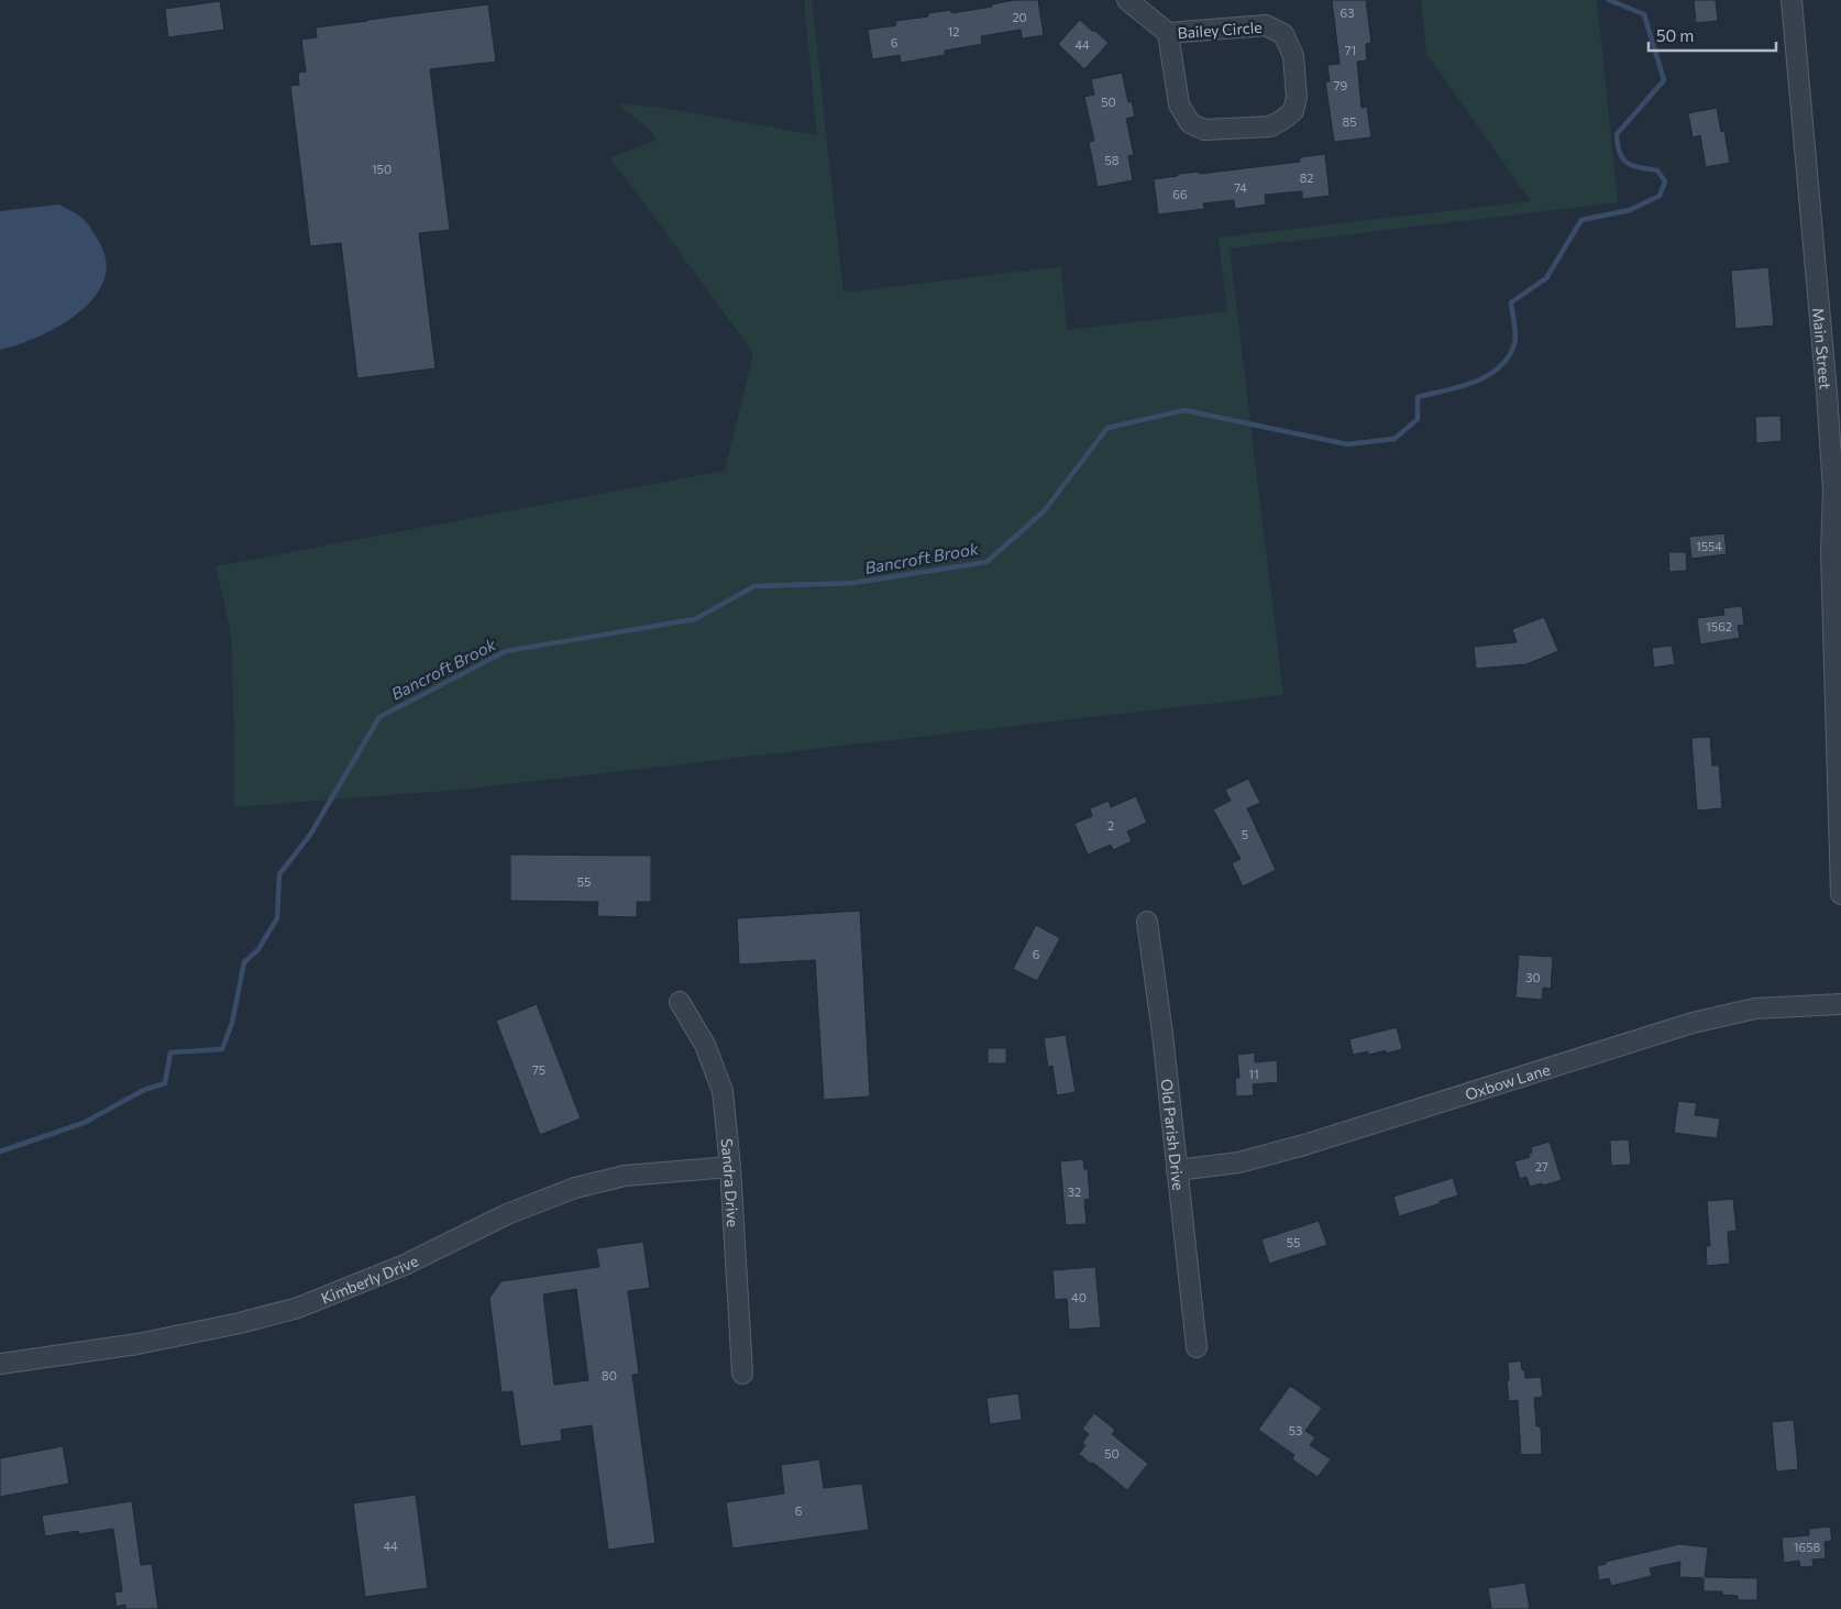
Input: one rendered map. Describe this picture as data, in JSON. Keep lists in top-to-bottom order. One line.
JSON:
{"streets":{"street":["Bailey Circle","Main Street","Oxbow Lane","Old Parish Drive","Sandra Drive","Kimberly Drive"]},"crossings":[["Oxbow Lane","Old Parish Drive"],["Sandra Drive","Kimberly Drive"]],"water":["Bancroft Brook"],"house_numbers":["63","20","12","6","44","71","79","50","85","58","150","82","74","66","1554","1562","2","5","55","6","30","75","11","27","32","55","40","80","53","50","6","44","1658"],"scale_bar":"50 m"}
